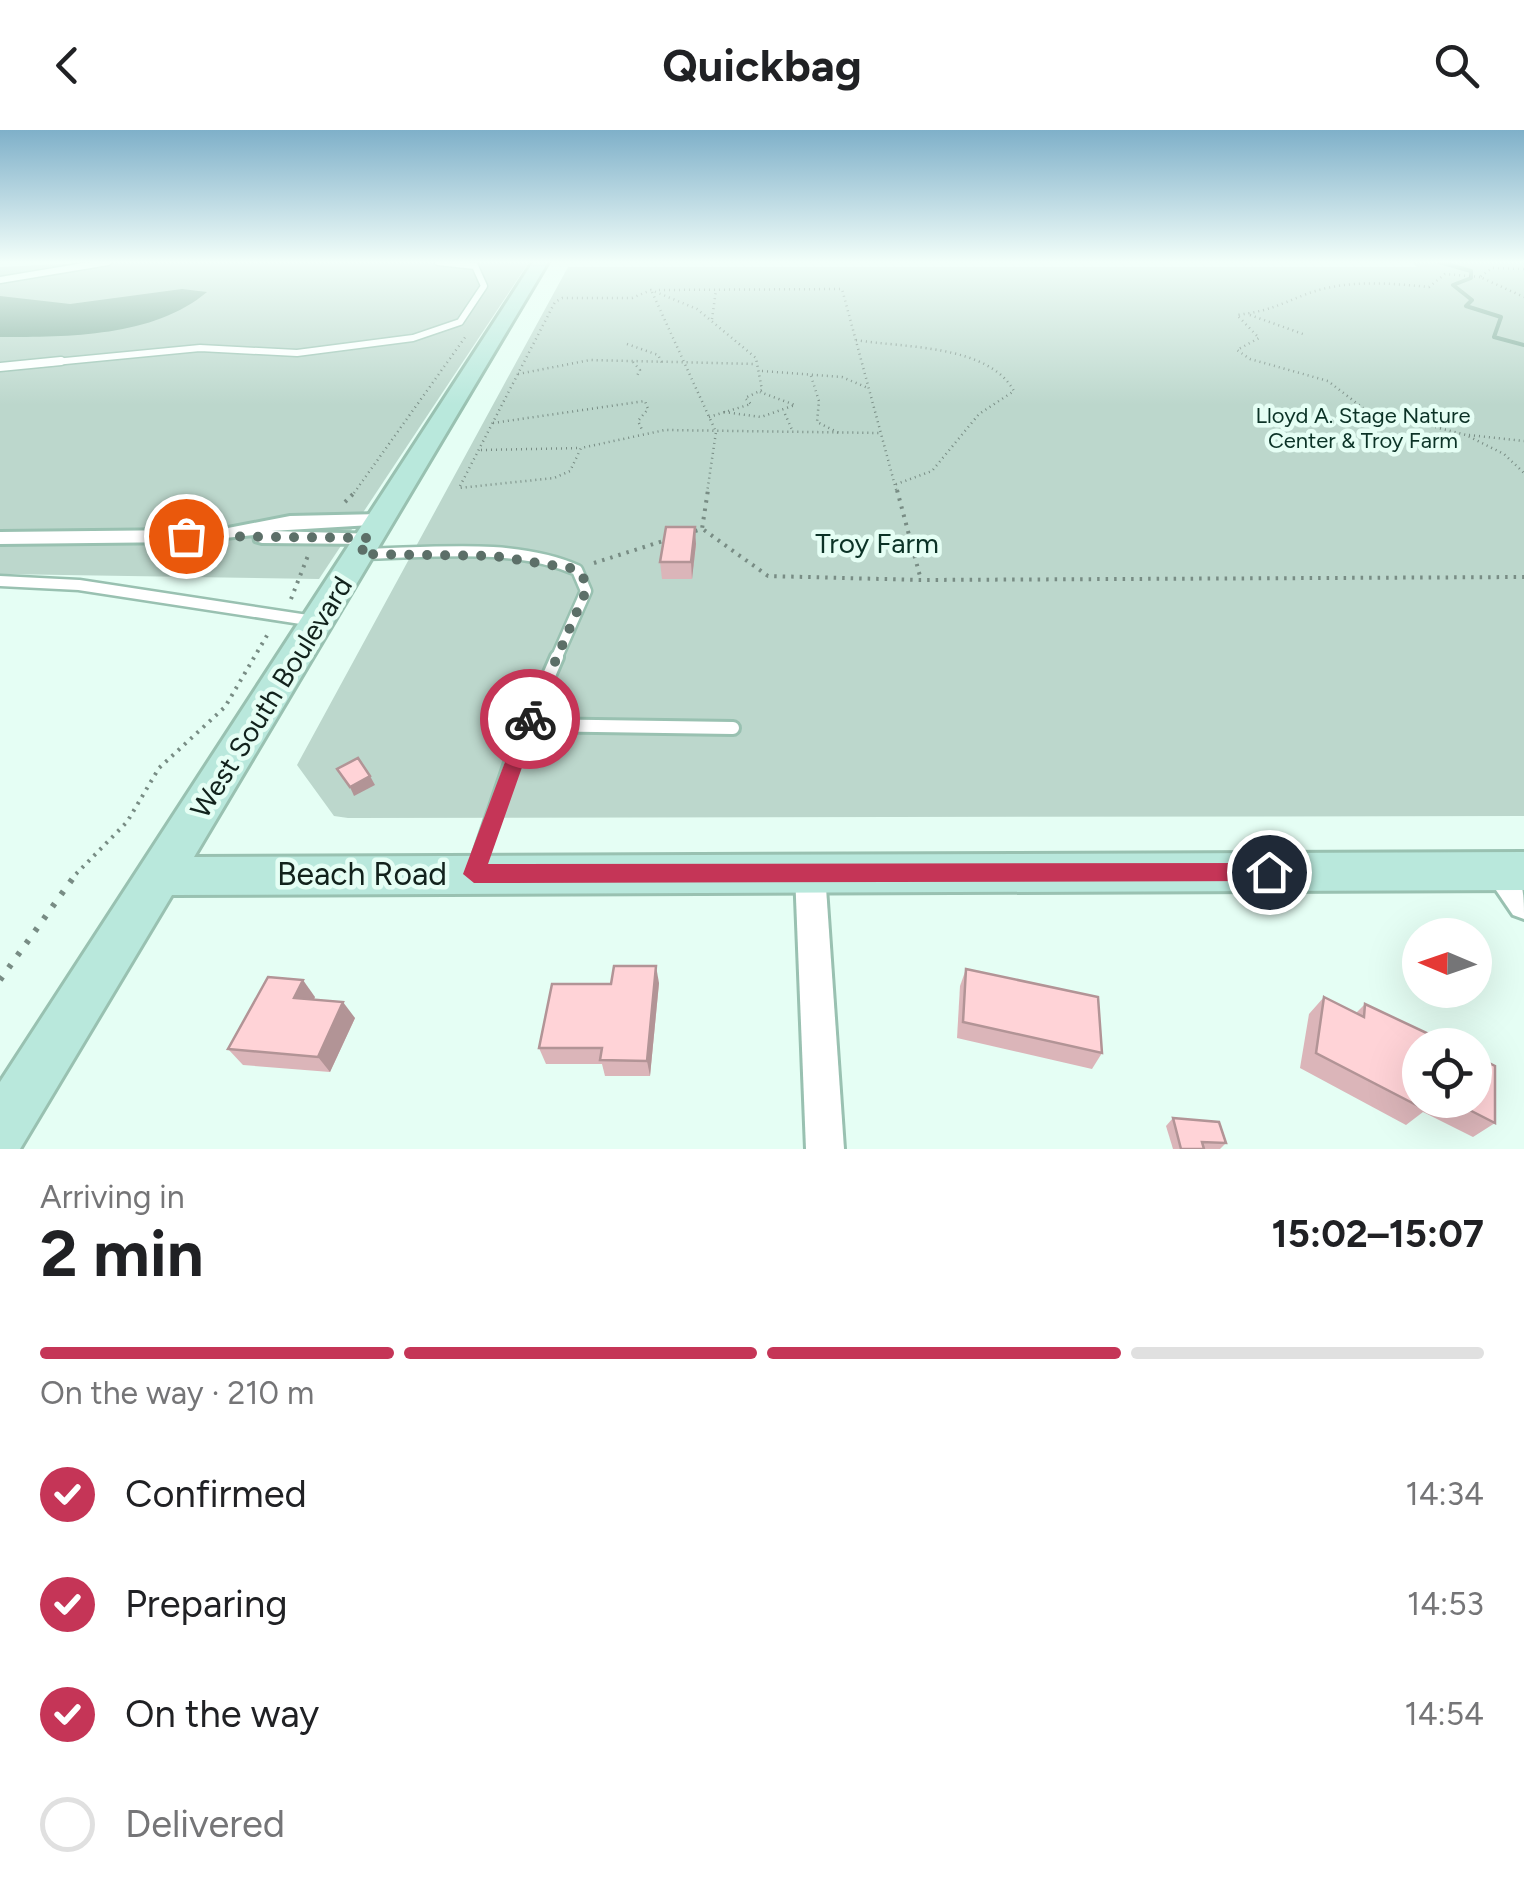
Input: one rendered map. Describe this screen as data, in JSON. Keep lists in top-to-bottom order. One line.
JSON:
{"streets":{"main road":["West South Boulevard","Beach Road"]},"crossings":[["West South Boulevard","Beach Road"]],"parks":["Lloyd A. Stage Nature Center & Troy Farm","Troy Farm"],"north":"left","page":{"header":"Quickbag","heading":["2 min","Arriving in","15:02–15:07"],"bar":"On the way · 210 m","list":[["Confirmed","14:34"],["Preparing","14:53"],["On the way","14:54"],"Delivered"]}}
